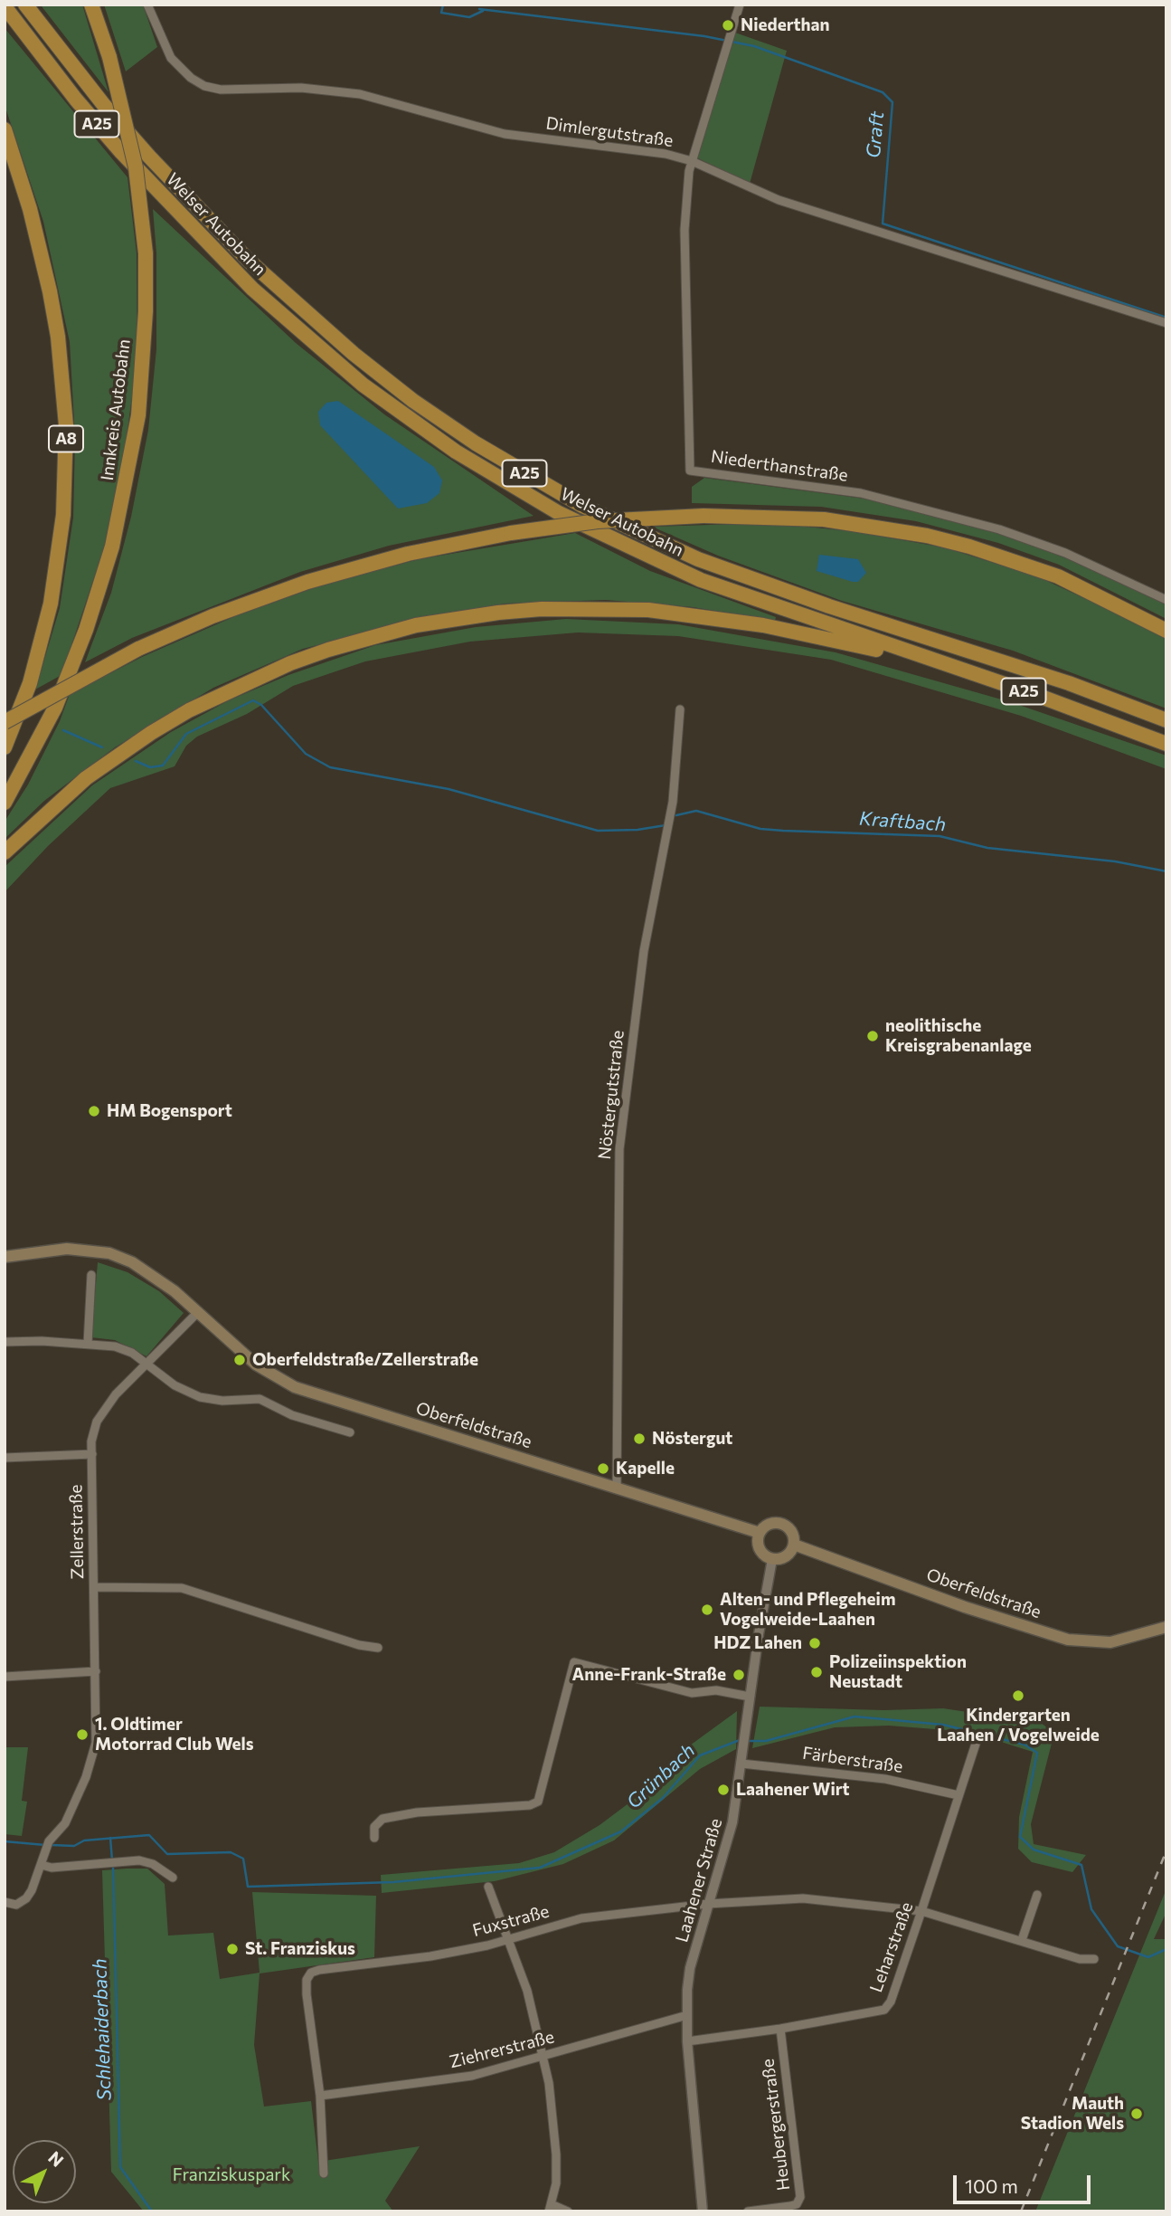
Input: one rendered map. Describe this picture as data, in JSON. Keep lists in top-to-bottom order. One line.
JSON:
{"streets":{"highway":["A25","Welser Autobahn","Innkreis Autobahn","A8"],"main road":["Oberfeldstraße"],"street":["Dimlergutstraße","Niederthanstraße","Nöstergutstraße","Zellerstraße","Färberstraße","Laahener Straße","Fuxstraße","Leharstraße","Ziehrerstraße","Heubergerstraße"]},"crossings":[["Dimlergutstraße","Niederthanstraße"],["Nöstergutstraße","Oberfeldstraße"],["Oberfeldstraße","Laahener Straße"],["Färberstraße","Laahener Straße"],["Färberstraße","Leharstraße"],["Laahener Straße","Fuxstraße"],["Laahener Straße","Leharstraße"],["Laahener Straße","Ziehrerstraße"],["Fuxstraße","Leharstraße"],["Fuxstraße","Ziehrerstraße"],["Leharstraße","Heubergerstraße"]],"water":["Graft","Kraftbach","Grünbach","Schlehaiderbach"],"parks":["Franziskuspark"],"places":["Niederthan","neolithische Kreisgrabenanlage","HM Bogensport","Oberfeldstraße/Zellerstraße","Nöstergut","Kapelle","Alten- und Pflegeheim Vogelweide-Laahen","HDZ Lahen","Polizeiinspektion Neustadt","Anne-Frank-Straße","Kindergarten Laahen / Vogelweide","1. Oldtimer Motorrad Club Wels","Laahener Wirt","St. Franziskus","Mauth Stadion Wels"],"scale_bar":"100 m","north":"top right"}
